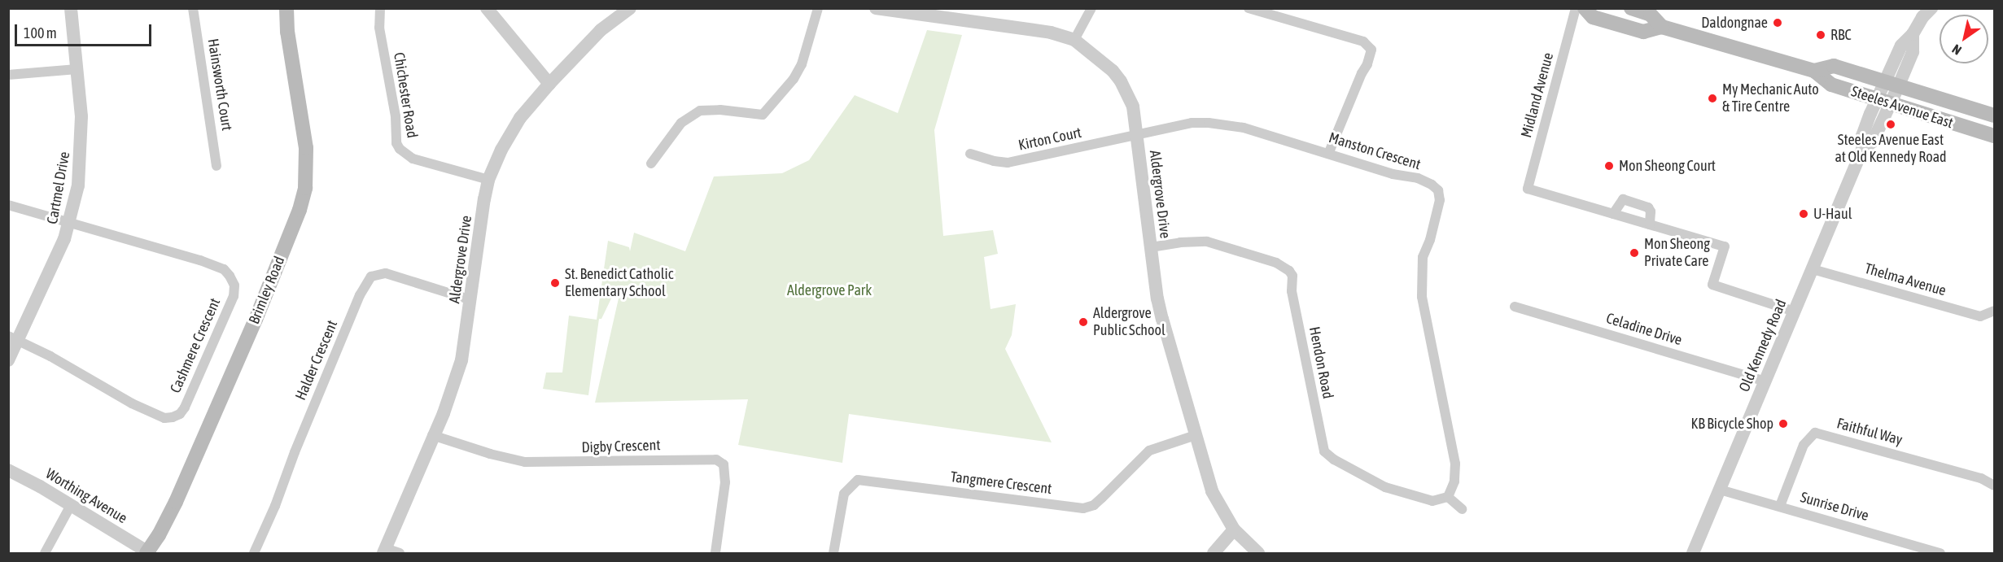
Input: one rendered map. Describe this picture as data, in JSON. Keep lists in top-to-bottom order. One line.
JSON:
{"streets":{"main road":["Steeles Avenue East","Brimley Road"],"street":["Hainsworth Court","Chichester Road","Midland Avenue","Kirton Court","Manston Crescent","Cartmel Drive","Aldergrove Drive","Thelma Avenue","Celadine Drive","Cashmere Crescent","Old Kennedy Road","Halder Crescent","Hendon Road","Faithful Way","Digby Crescent","Tangmere Crescent","Worthing Avenue","Sunrise Drive"]},"crossings":[["Chichester Road","Aldergrove Drive"],["Steeles Avenue East","Old Kennedy Road"],["Kirton Court","Manston Crescent"],["Kirton Court","Aldergrove Drive"],["Manston Crescent","Aldergrove Drive"],["Manston Crescent","Hendon Road"],["Cartmel Drive","Cashmere Crescent"],["Aldergrove Drive","Halder Crescent"],["Aldergrove Drive","Hendon Road"],["Aldergrove Drive","Digby Crescent"],["Aldergrove Drive","Tangmere Crescent"],["Thelma Avenue","Old Kennedy Road"],["Brimley Road","Worthing Avenue"],["Celadine Drive","Old Kennedy Road"],["Old Kennedy Road","Sunrise Drive"],["Faithful Way","Sunrise Drive"]],"parks":["Aldergrove Park"],"places":["Daldongnae","RBC","My Mechanic Auto & Tire Centre","Steeles Avenue East at Old Kennedy Road","Mon Sheong Court","U-Haul","Mon Sheong Private Care","St. Benedict Catholic Elementary School","Aldergrove Public School","KB Bicycle Shop"],"scale_bar":"100 m","north":"bottom left"}
